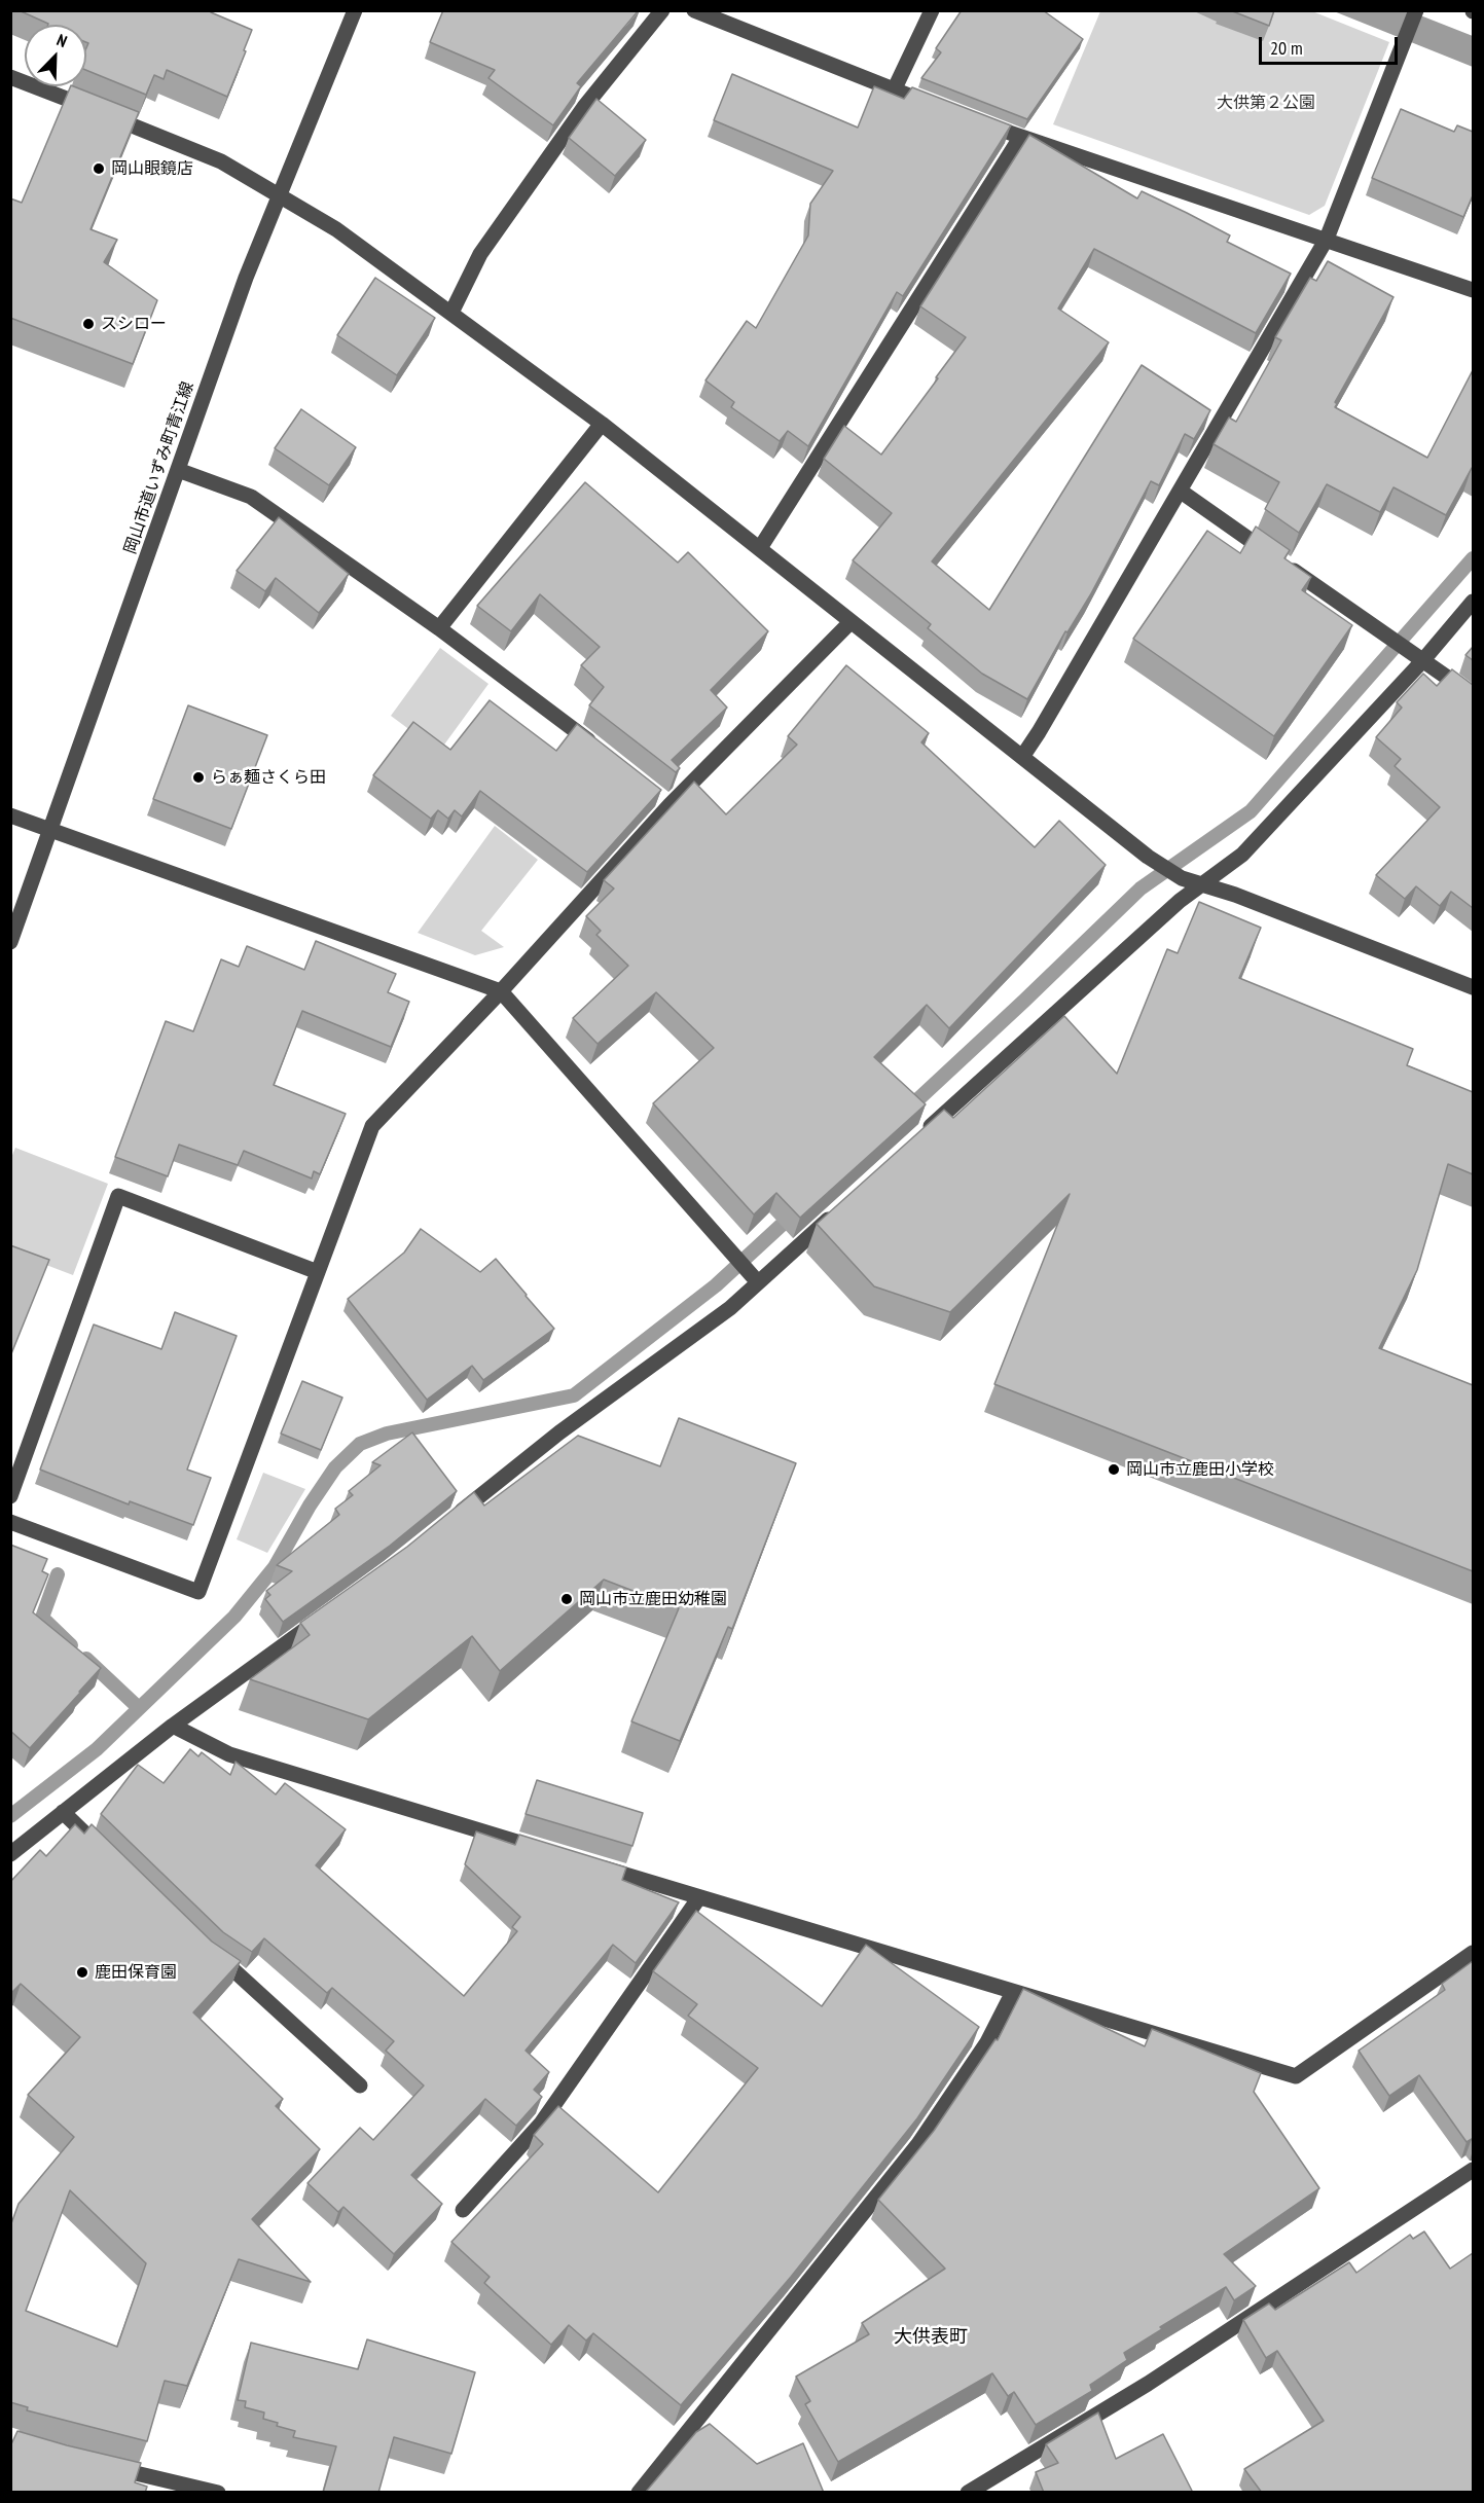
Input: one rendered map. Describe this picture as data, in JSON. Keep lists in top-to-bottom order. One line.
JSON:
{"streets":{"street":["岡山市道いずみ町青江線"]},"districts":["大供表町"],"parks":["大供第２公園"],"places":["岡山眼鏡店","スシロー","らぁ麺さくら田","岡山市立鹿田小学校","岡山市立鹿田幼稚園","鹿田保育園"],"scale_bar":"20 m","north":"top right"}
